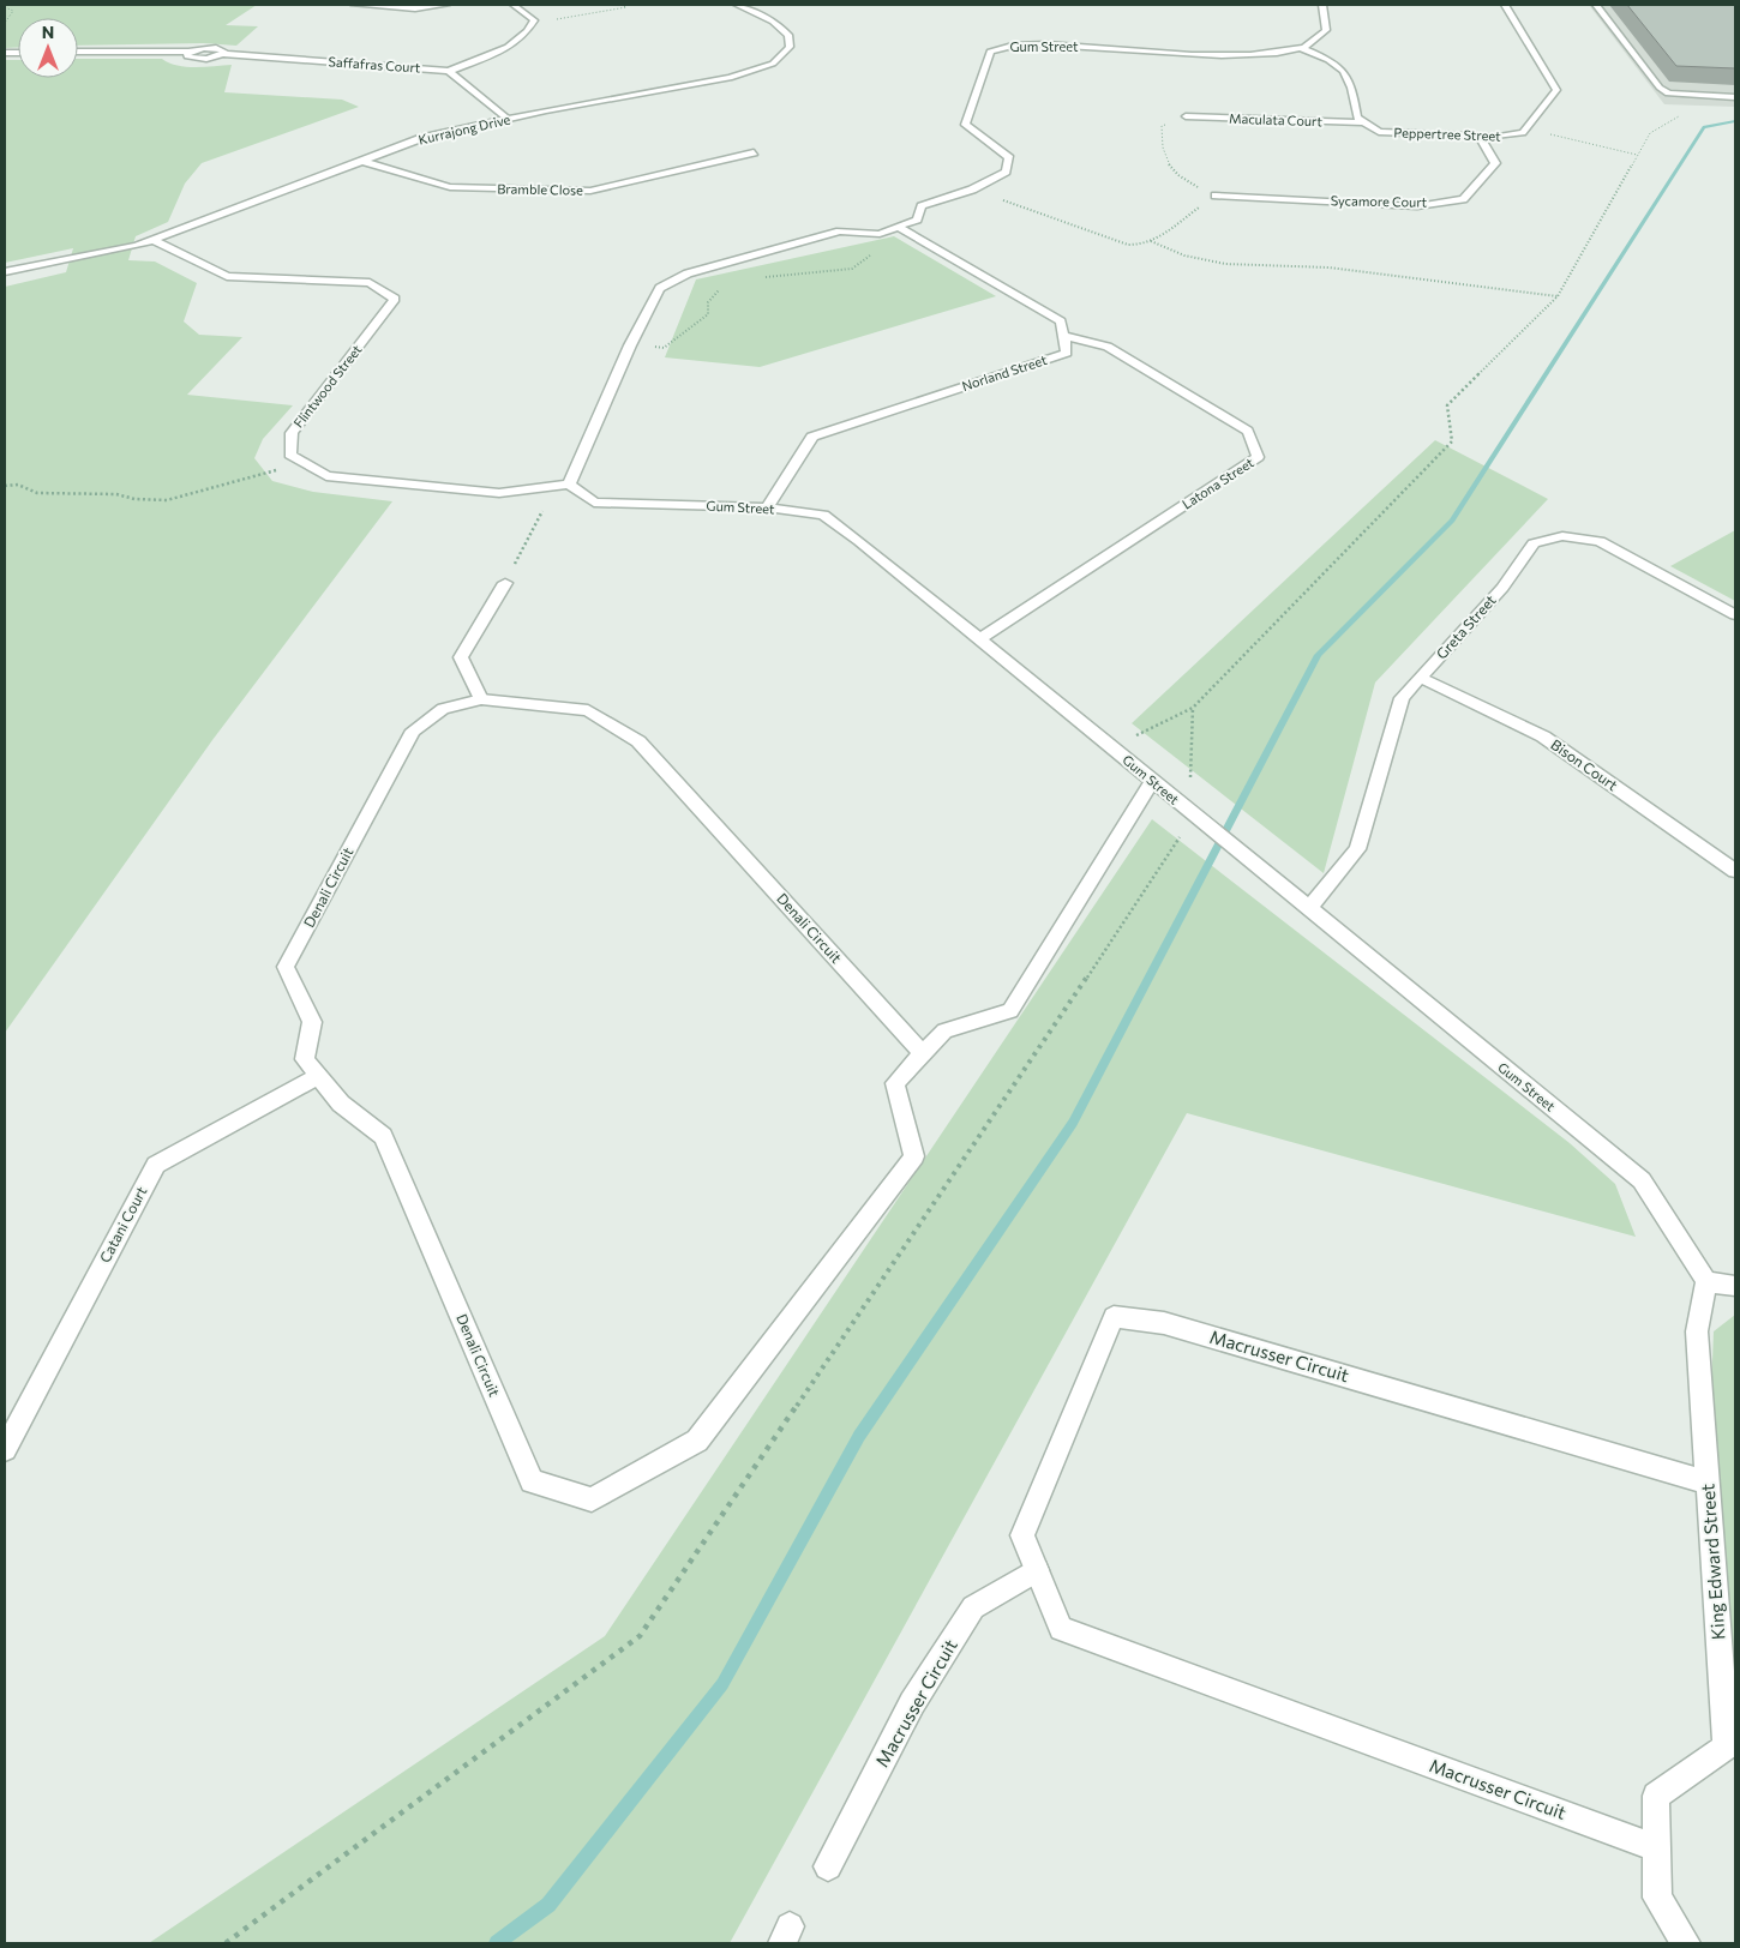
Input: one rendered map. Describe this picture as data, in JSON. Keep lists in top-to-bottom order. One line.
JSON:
{"streets":{"street":["Gum Street","Saffafras Court","Maculata Court","Kurrajong Drive","Peppertree Street","Bramble Close","Sycamore Court","Norland Street","Flintwood Street","Latona Street","Greta Street","Bison Court","Denali Circuit","Catani Court","Macrusser Circuit","King Edward Street"]},"crossings":[["Gum Street","Norland Street"],["Gum Street","Latona Street"],["Gum Street","Greta Street"],["Gum Street","Denali Circuit"],["Gum Street","King Edward Street"],["Maculata Court","Peppertree Street"],["Kurrajong Drive","Bramble Close"],["Kurrajong Drive","Flintwood Street"],["Peppertree Street","Sycamore Court"],["Norland Street","Latona Street"],["Greta Street","Bison Court"],["Denali Circuit","Catani Court"],["Macrusser Circuit","King Edward Street"]],"north":"top"}
